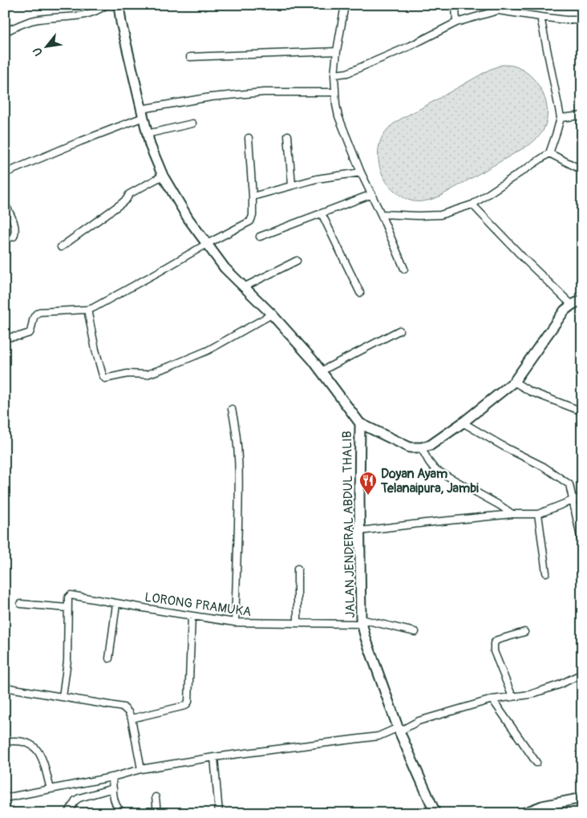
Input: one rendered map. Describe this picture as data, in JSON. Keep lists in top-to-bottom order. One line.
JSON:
{"streets":{"street":["JALAN JENDERAL ABDUL THALIB","LORONG PRAMUKA"]},"crossings":[["JALAN JENDERAL ABDUL THALIB","LORONG PRAMUKA"]],"places":{"restaurant":["Doyan Ayam Telanaipura, Jambi"]},"north":"bottom left"}
